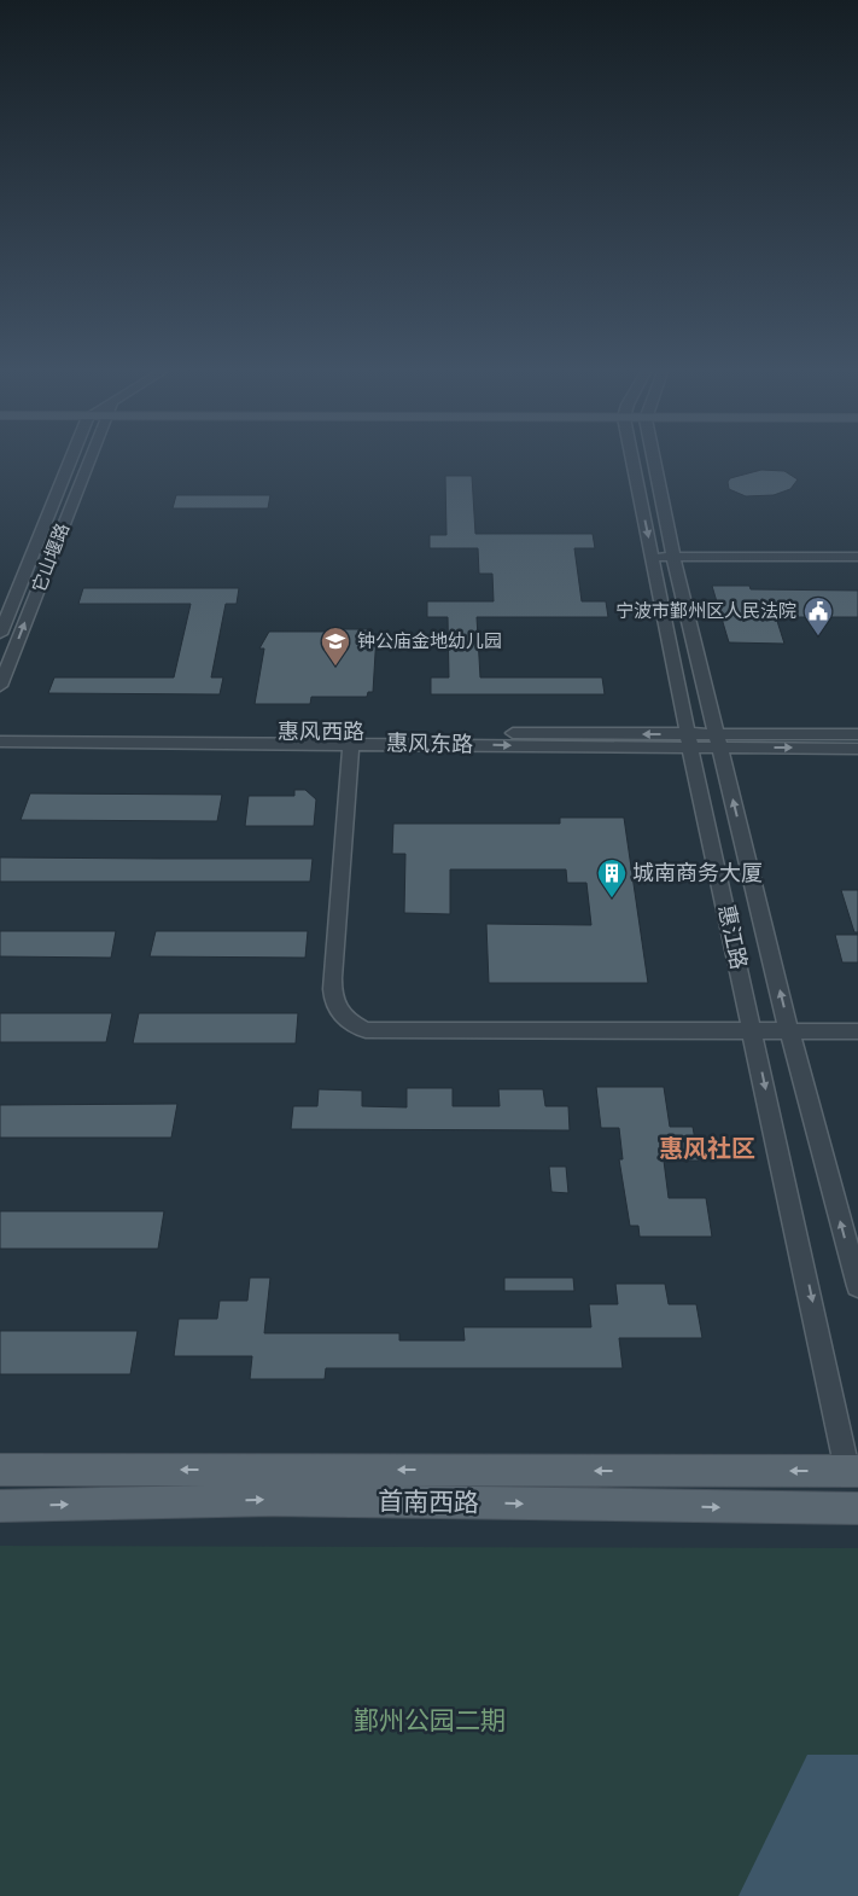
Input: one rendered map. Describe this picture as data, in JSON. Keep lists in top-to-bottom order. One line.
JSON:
{"streets":{"main road":["首南西路"],"street":["它山堰路","惠风西路","惠风东路","惠江路"]},"crossings":[["惠风西路","惠风东路"],["惠风东路","惠江路"],["惠江路","首南西路"]],"districts":["惠风社区"],"parks":["鄞州公园二期"],"places":{"public building":["宁波市鄞州区人民法院"],"school or university":["钟公庙金地幼儿园"],"building":["城南商务大厦"]}}
